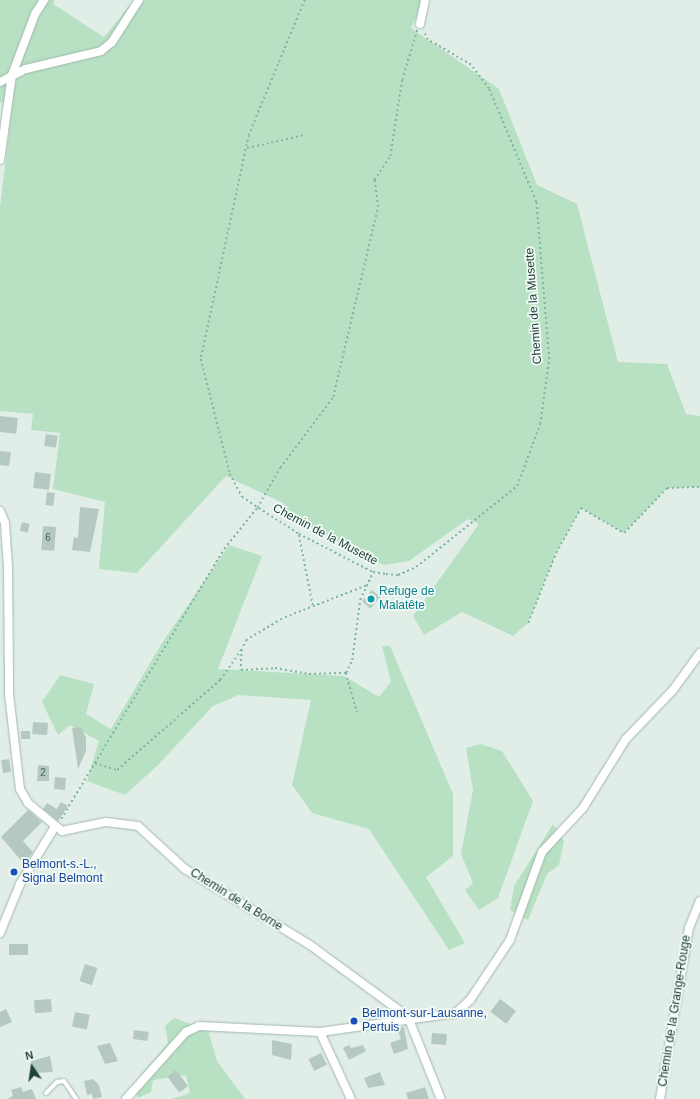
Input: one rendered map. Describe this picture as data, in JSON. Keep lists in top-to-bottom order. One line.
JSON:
{"streets":{"street":["Chemin de la Borne","Chemin de la Grange-Rouge"],"path":["Chemin de la Musette"]},"places":["Refuge de Malatête","Belmont-s.-L., Signal Belmont","Belmont-sur-Lausanne, Pertuis"],"house_numbers":["6","2"],"north":"top"}
